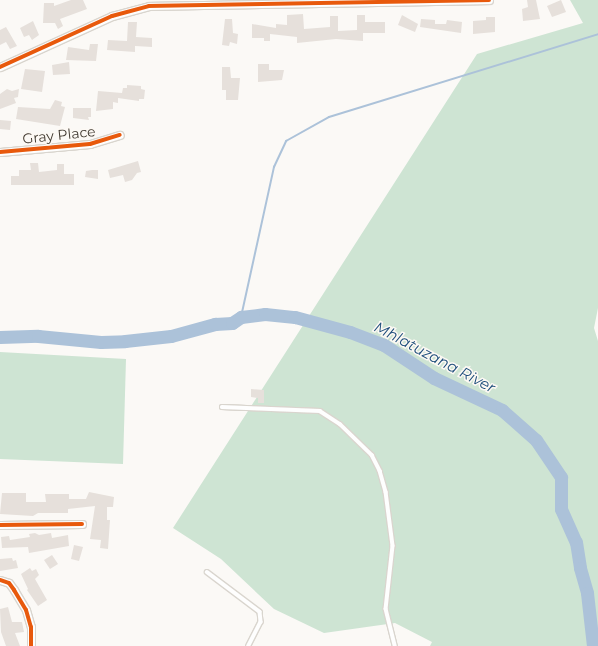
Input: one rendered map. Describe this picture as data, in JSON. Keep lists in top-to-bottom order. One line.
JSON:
{"streets":{"street":["Gray Place"]},"water":["Mhlatuzana River"]}
